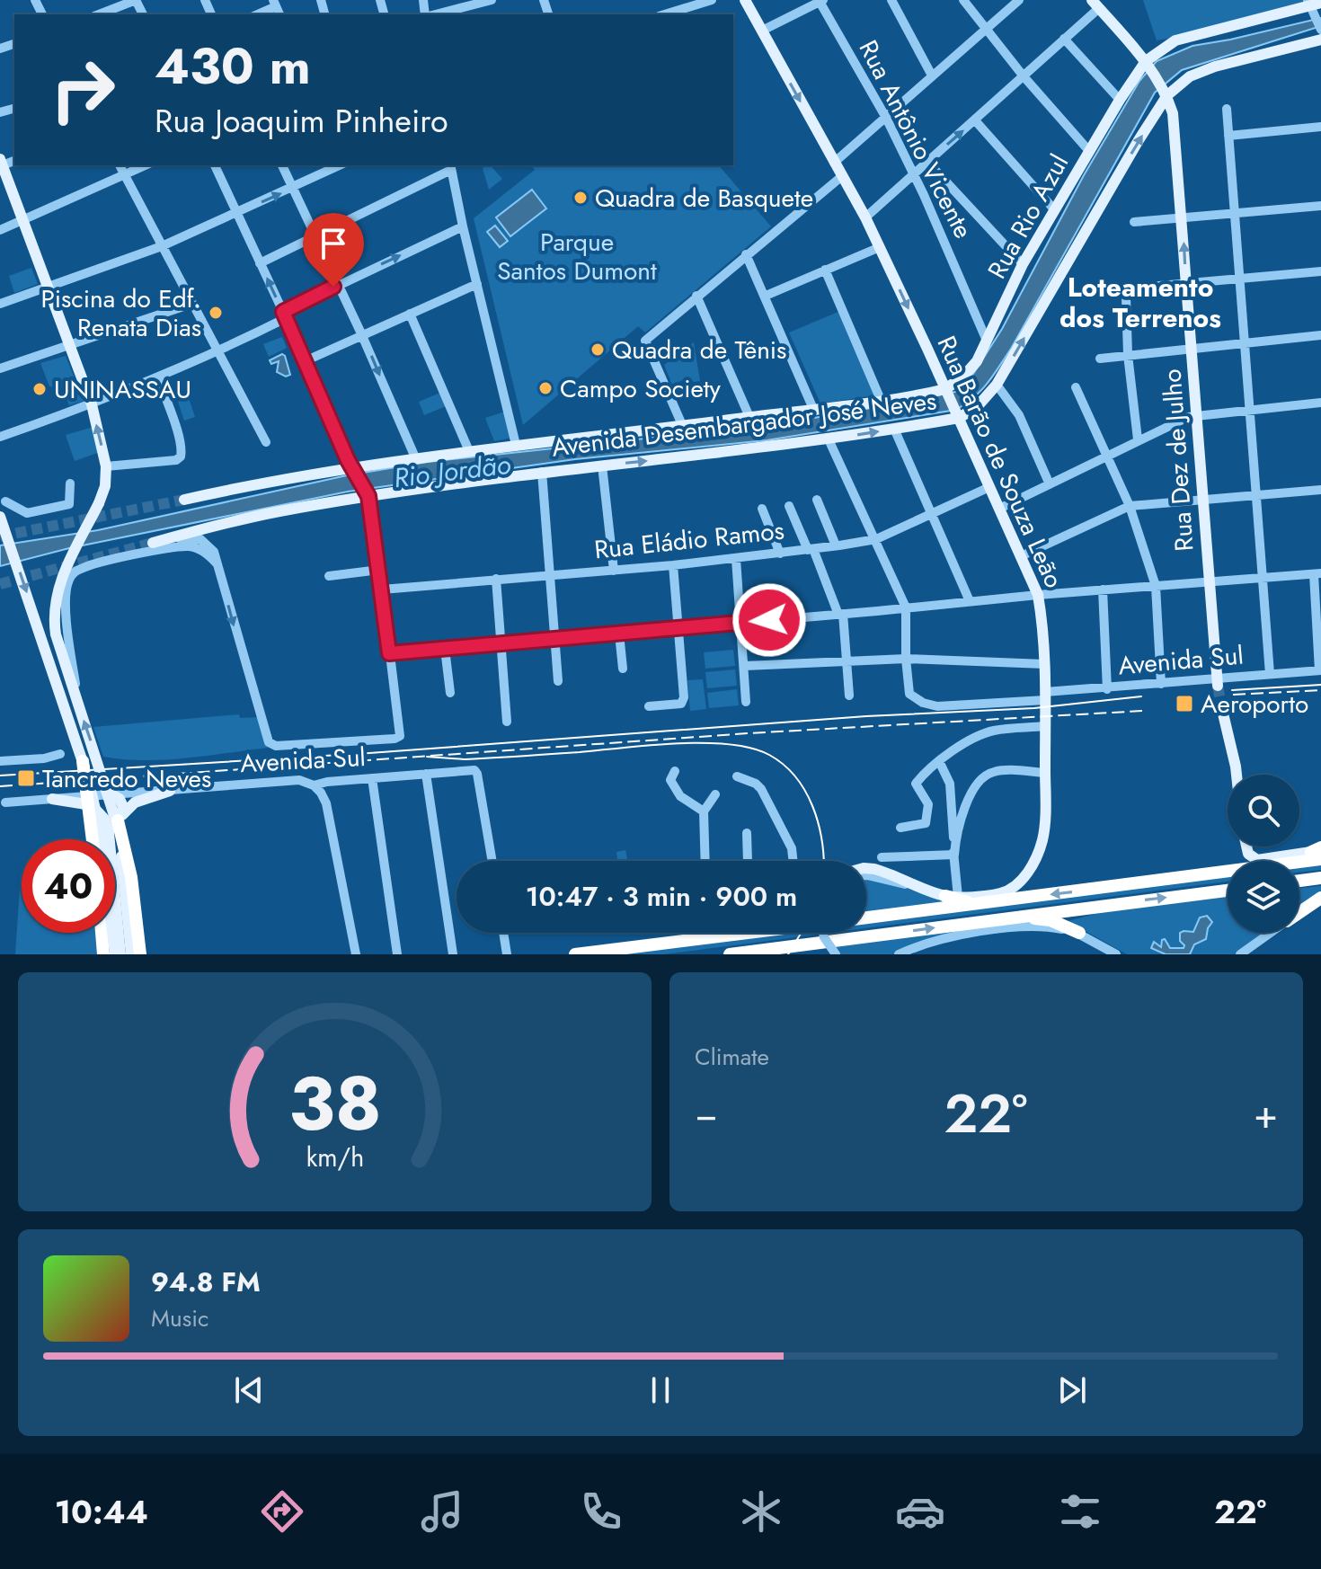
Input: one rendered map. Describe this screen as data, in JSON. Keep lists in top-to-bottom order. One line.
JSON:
{"streets":{"main road":["Rua Rio Azul","Avenida Desembargador José Neves","Rua Dez de Julho","Rua Barão de Souza Leão"],"street":["Rua Antônio Vicente","Rua Eládio Ramos","Avenida Sul"]},"crossings":[["Rua Antônio Vicente","Rua Rio Azul"],["Rua Rio Azul","Avenida Desembargador José Neves"],["Rua Rio Azul","Rua Dez de Julho"],["Rua Rio Azul","Rua Barão de Souza Leão"],["Avenida Desembargador José Neves","Rua Barão de Souza Leão"],["Rua Dez de Julho","Avenida Sul"],["Rua Barão de Souza Leão","Rua Eládio Ramos"],["Rua Barão de Souza Leão","Avenida Sul"]],"districts":["Loteamento dos Terrenos"],"water":["Rio Jordão"],"parks":["Parque Santos Dumont"],"places":{"other":["Quadra de Basquete","Piscina do Edf. Renata Dias","Quadra de Tênis","Campo Society","UNINASSAU"],"transit":["Aeroporto","Tancredo Neves"]},"page":{"turn":["430 m","Rua Joaquim Pinheiro"],"limit":"40","trip":"10:47 · 3 min · 900 m","tile":"Climate","heat":["−","22°","+"],"song":["94.8 FM","Music"],"tabs":["10:44","22°"],"gauge":["38","km/h"]}}
